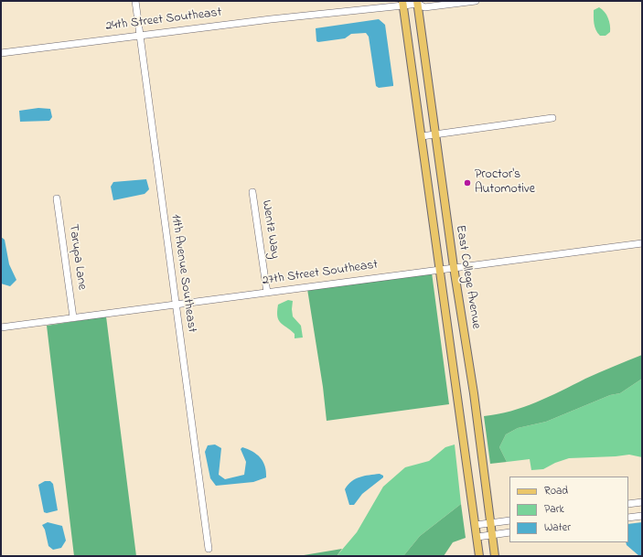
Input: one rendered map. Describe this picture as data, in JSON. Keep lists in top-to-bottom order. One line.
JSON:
{"streets":{"main road":["East College Avenue"],"street":["24th Street Southeast","Wentz Way","Tarupa Lane","11th Avenue Southeast","27th Street Southeast"]},"crossings":[["24th Street Southeast","11th Avenue Southeast"],["24th Street Southeast","East College Avenue"],["Wentz Way","27th Street Southeast"],["Tarupa Lane","27th Street Southeast"],["11th Avenue Southeast","27th Street Southeast"],["27th Street Southeast","East College Avenue"]],"places":["Proctor's Automotive"],"legend":["Road","Park","Water"]}
